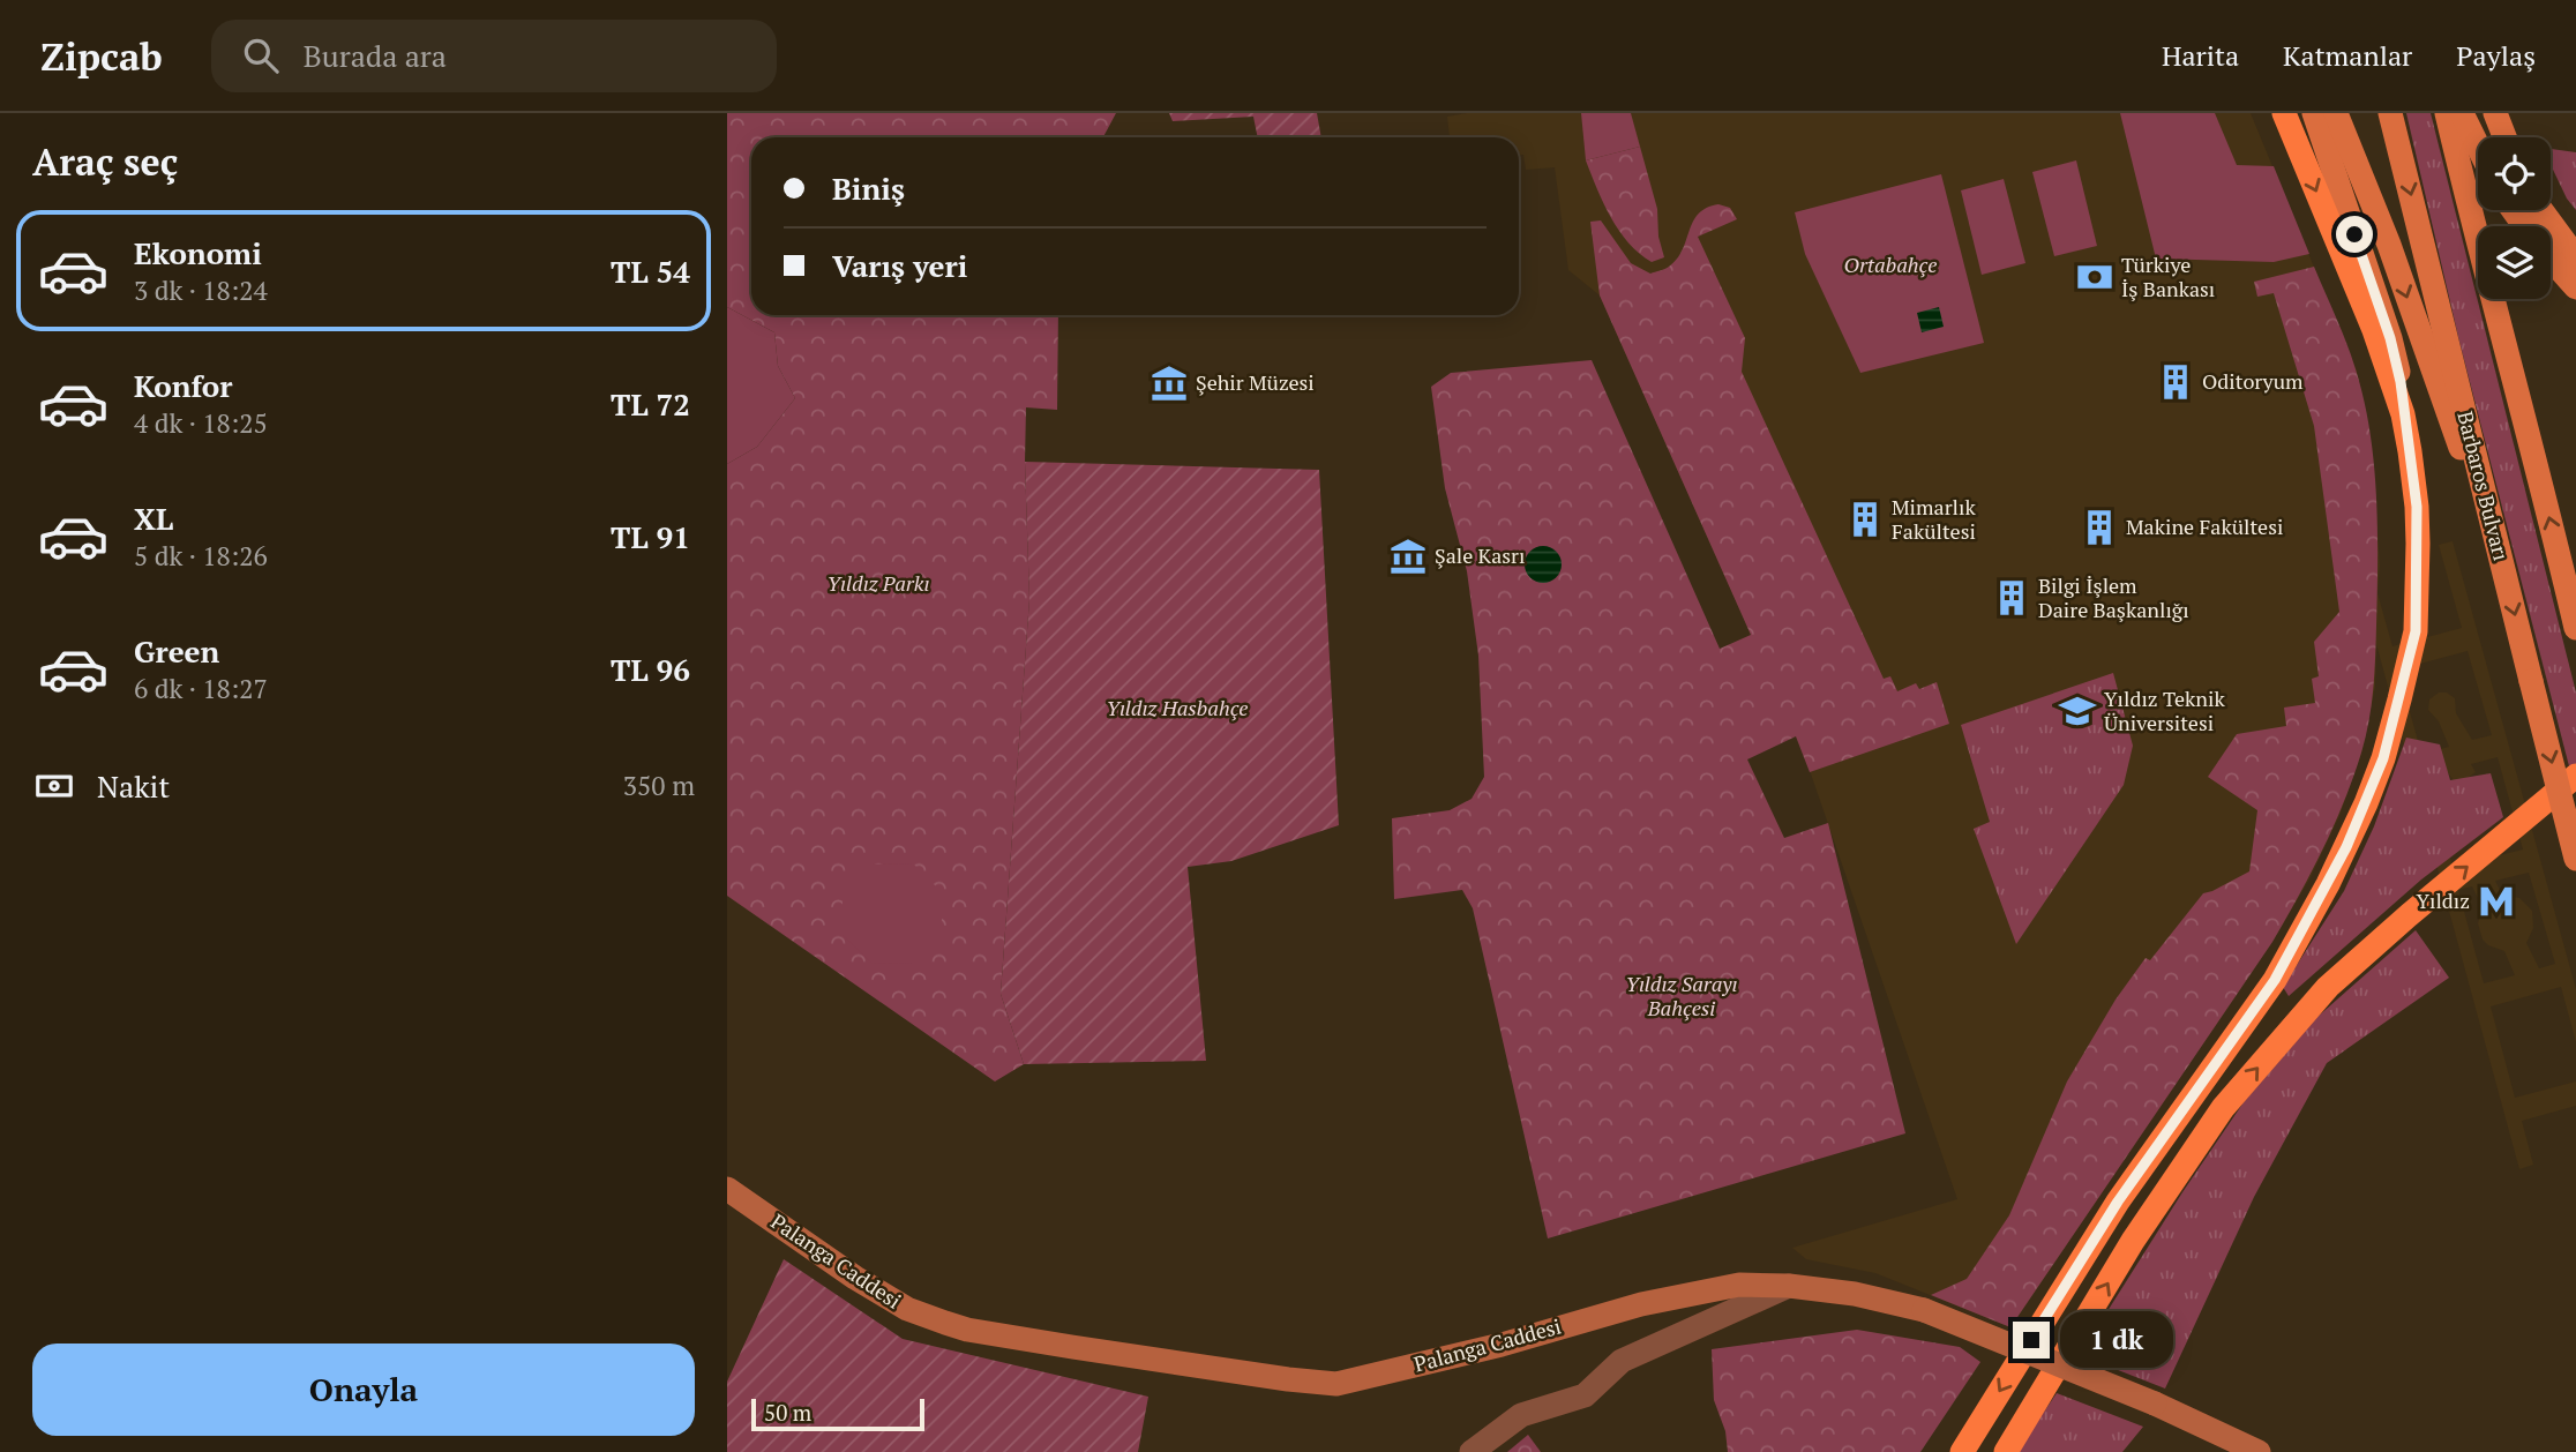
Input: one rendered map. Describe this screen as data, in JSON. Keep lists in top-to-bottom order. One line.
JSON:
{"streets":{"main road":["Barbaros Bulvarı","Palanga Caddesi"]},"parks":["Ortabahçe","Yıldız Parkı","Yıldız Hasbahçe","Yıldız Sarayı Bahçesi"],"places":{"bank":["Türkiye İş Bankası"],"building":["Oditoryum","Mimarlık Fakültesi","Makine Fakültesi","Bilgi İşlem Daire Başkanlığı"],"museum":["Şehir Müzesi","Şale Kasrı"],"school or university":["Yıldız Teknik Üniversitesi"],"metro station":["Yıldız"]},"scale_bar":"50 m","page":{"header":"Zipcab","search":"Burada ara","nav":["Harita","Katmanlar","Paylaş"],"heading":"Araç seç","banner":["Biniş","Varış yeri"],"list":[{"name":"Ekonomi","note":"3 dk · 18:24","value":"TL 54"},{"name":"Konfor","note":"4 dk · 18:25","value":"TL 72"},{"name":"XL","note":"5 dk · 18:26","value":"TL 91"},{"name":"Green","note":"6 dk · 18:27","value":"TL 96"}],"pay":["Nakit","350 m"],"bubble":"1 dk","buttons":"Onayla","scale":"50 m"}}
